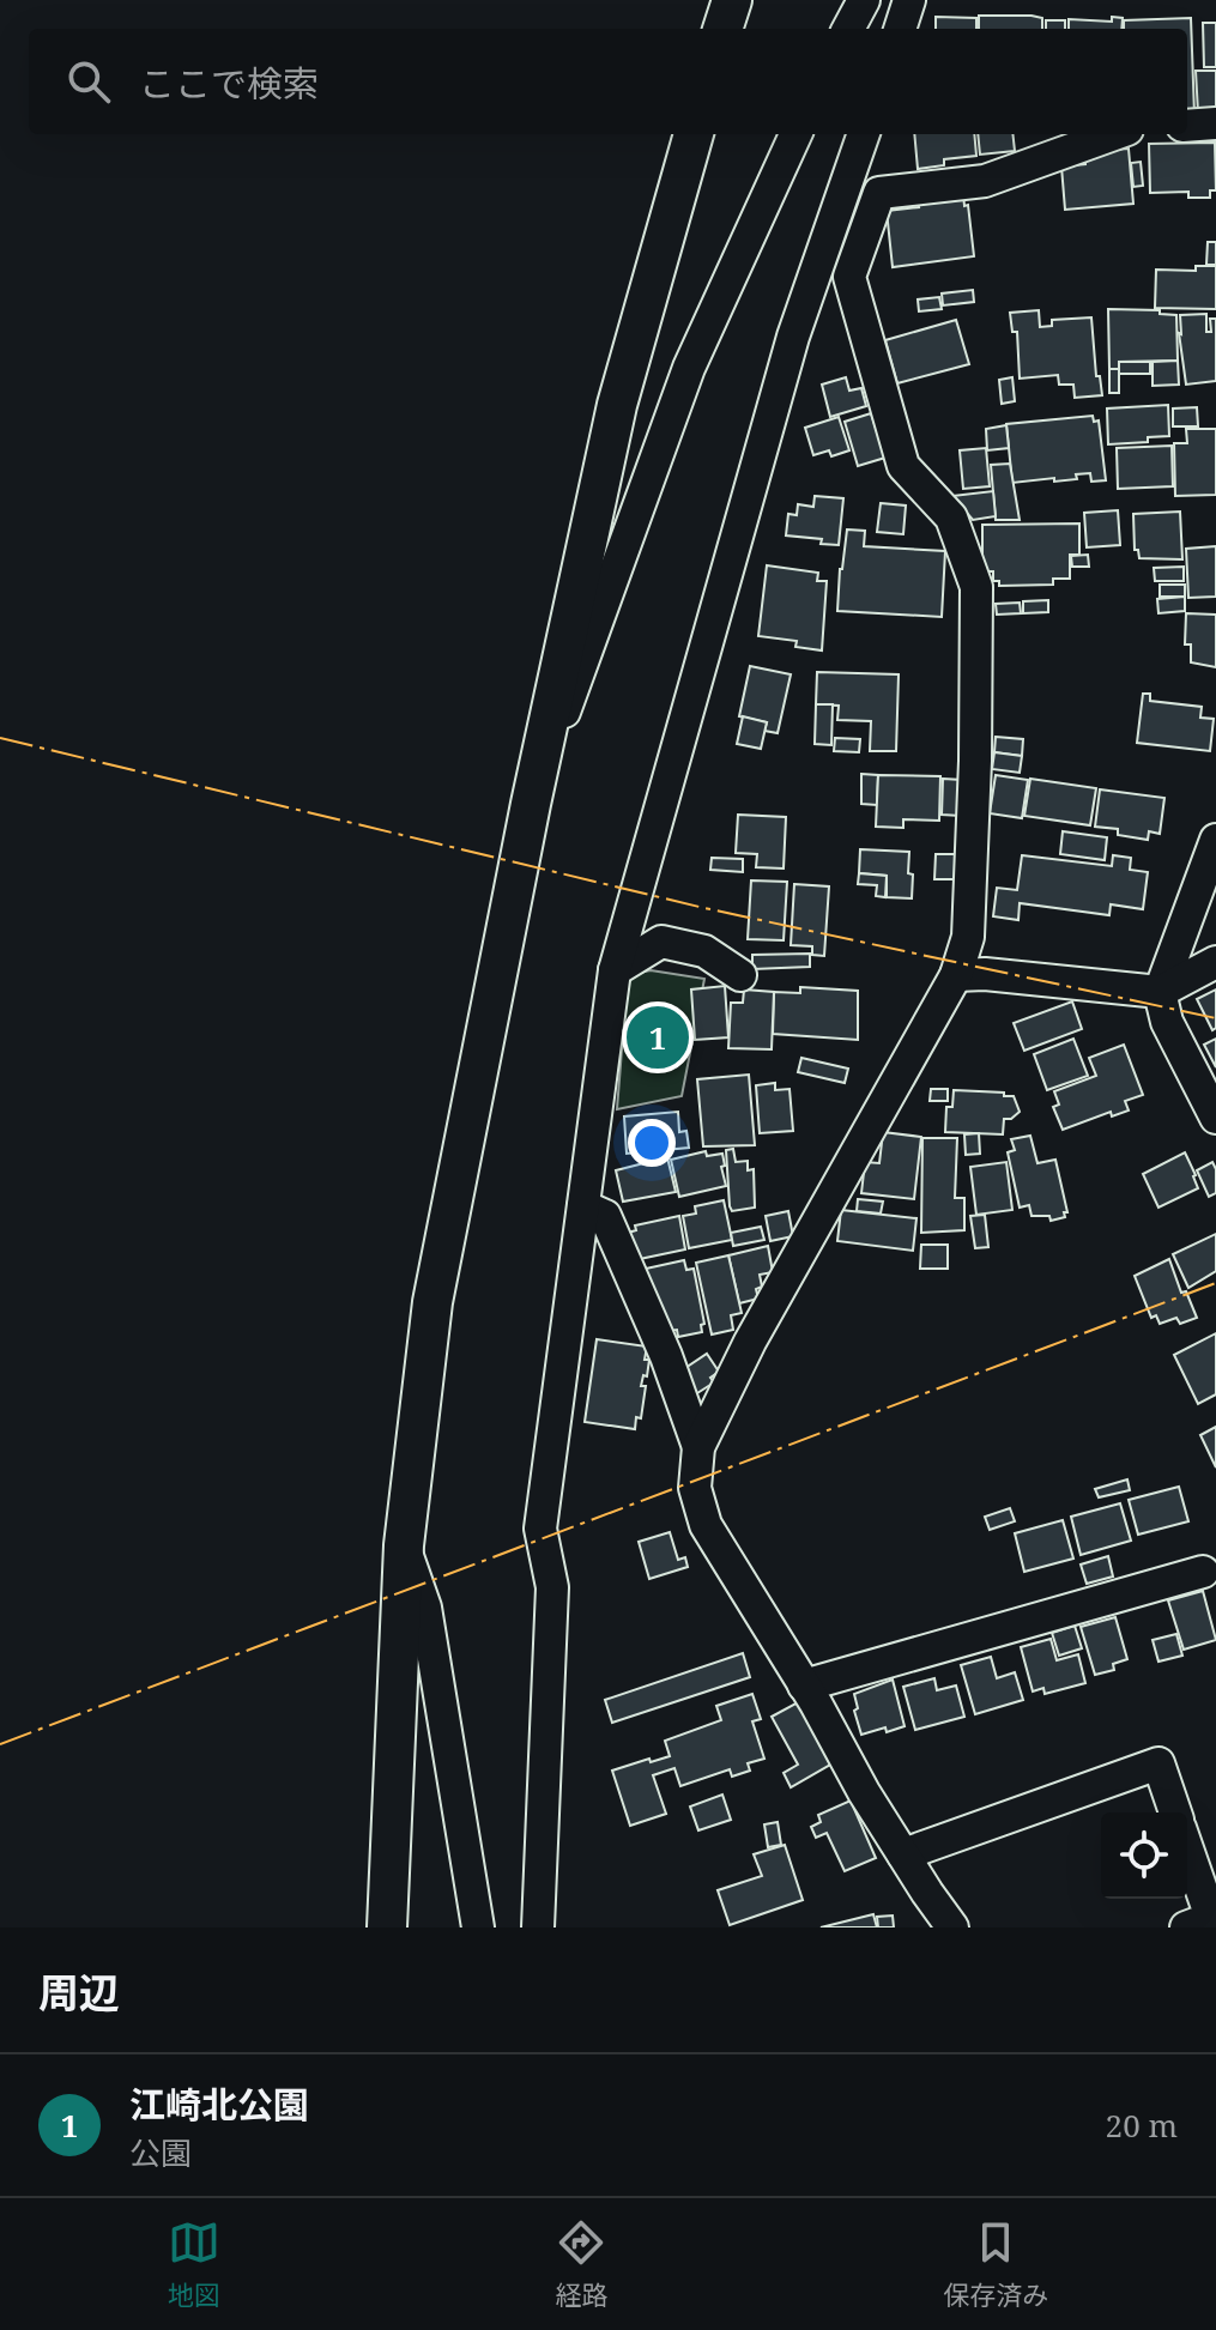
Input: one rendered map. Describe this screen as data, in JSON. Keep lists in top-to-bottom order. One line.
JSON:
{"page":{"search":"ここで検索","pins":"1","heading":"周辺","list":[{"mark":"1","name":"江崎北公園","note":"公園","value":"20 m"}],"nav":["地図","経路","保存済み"]}}
